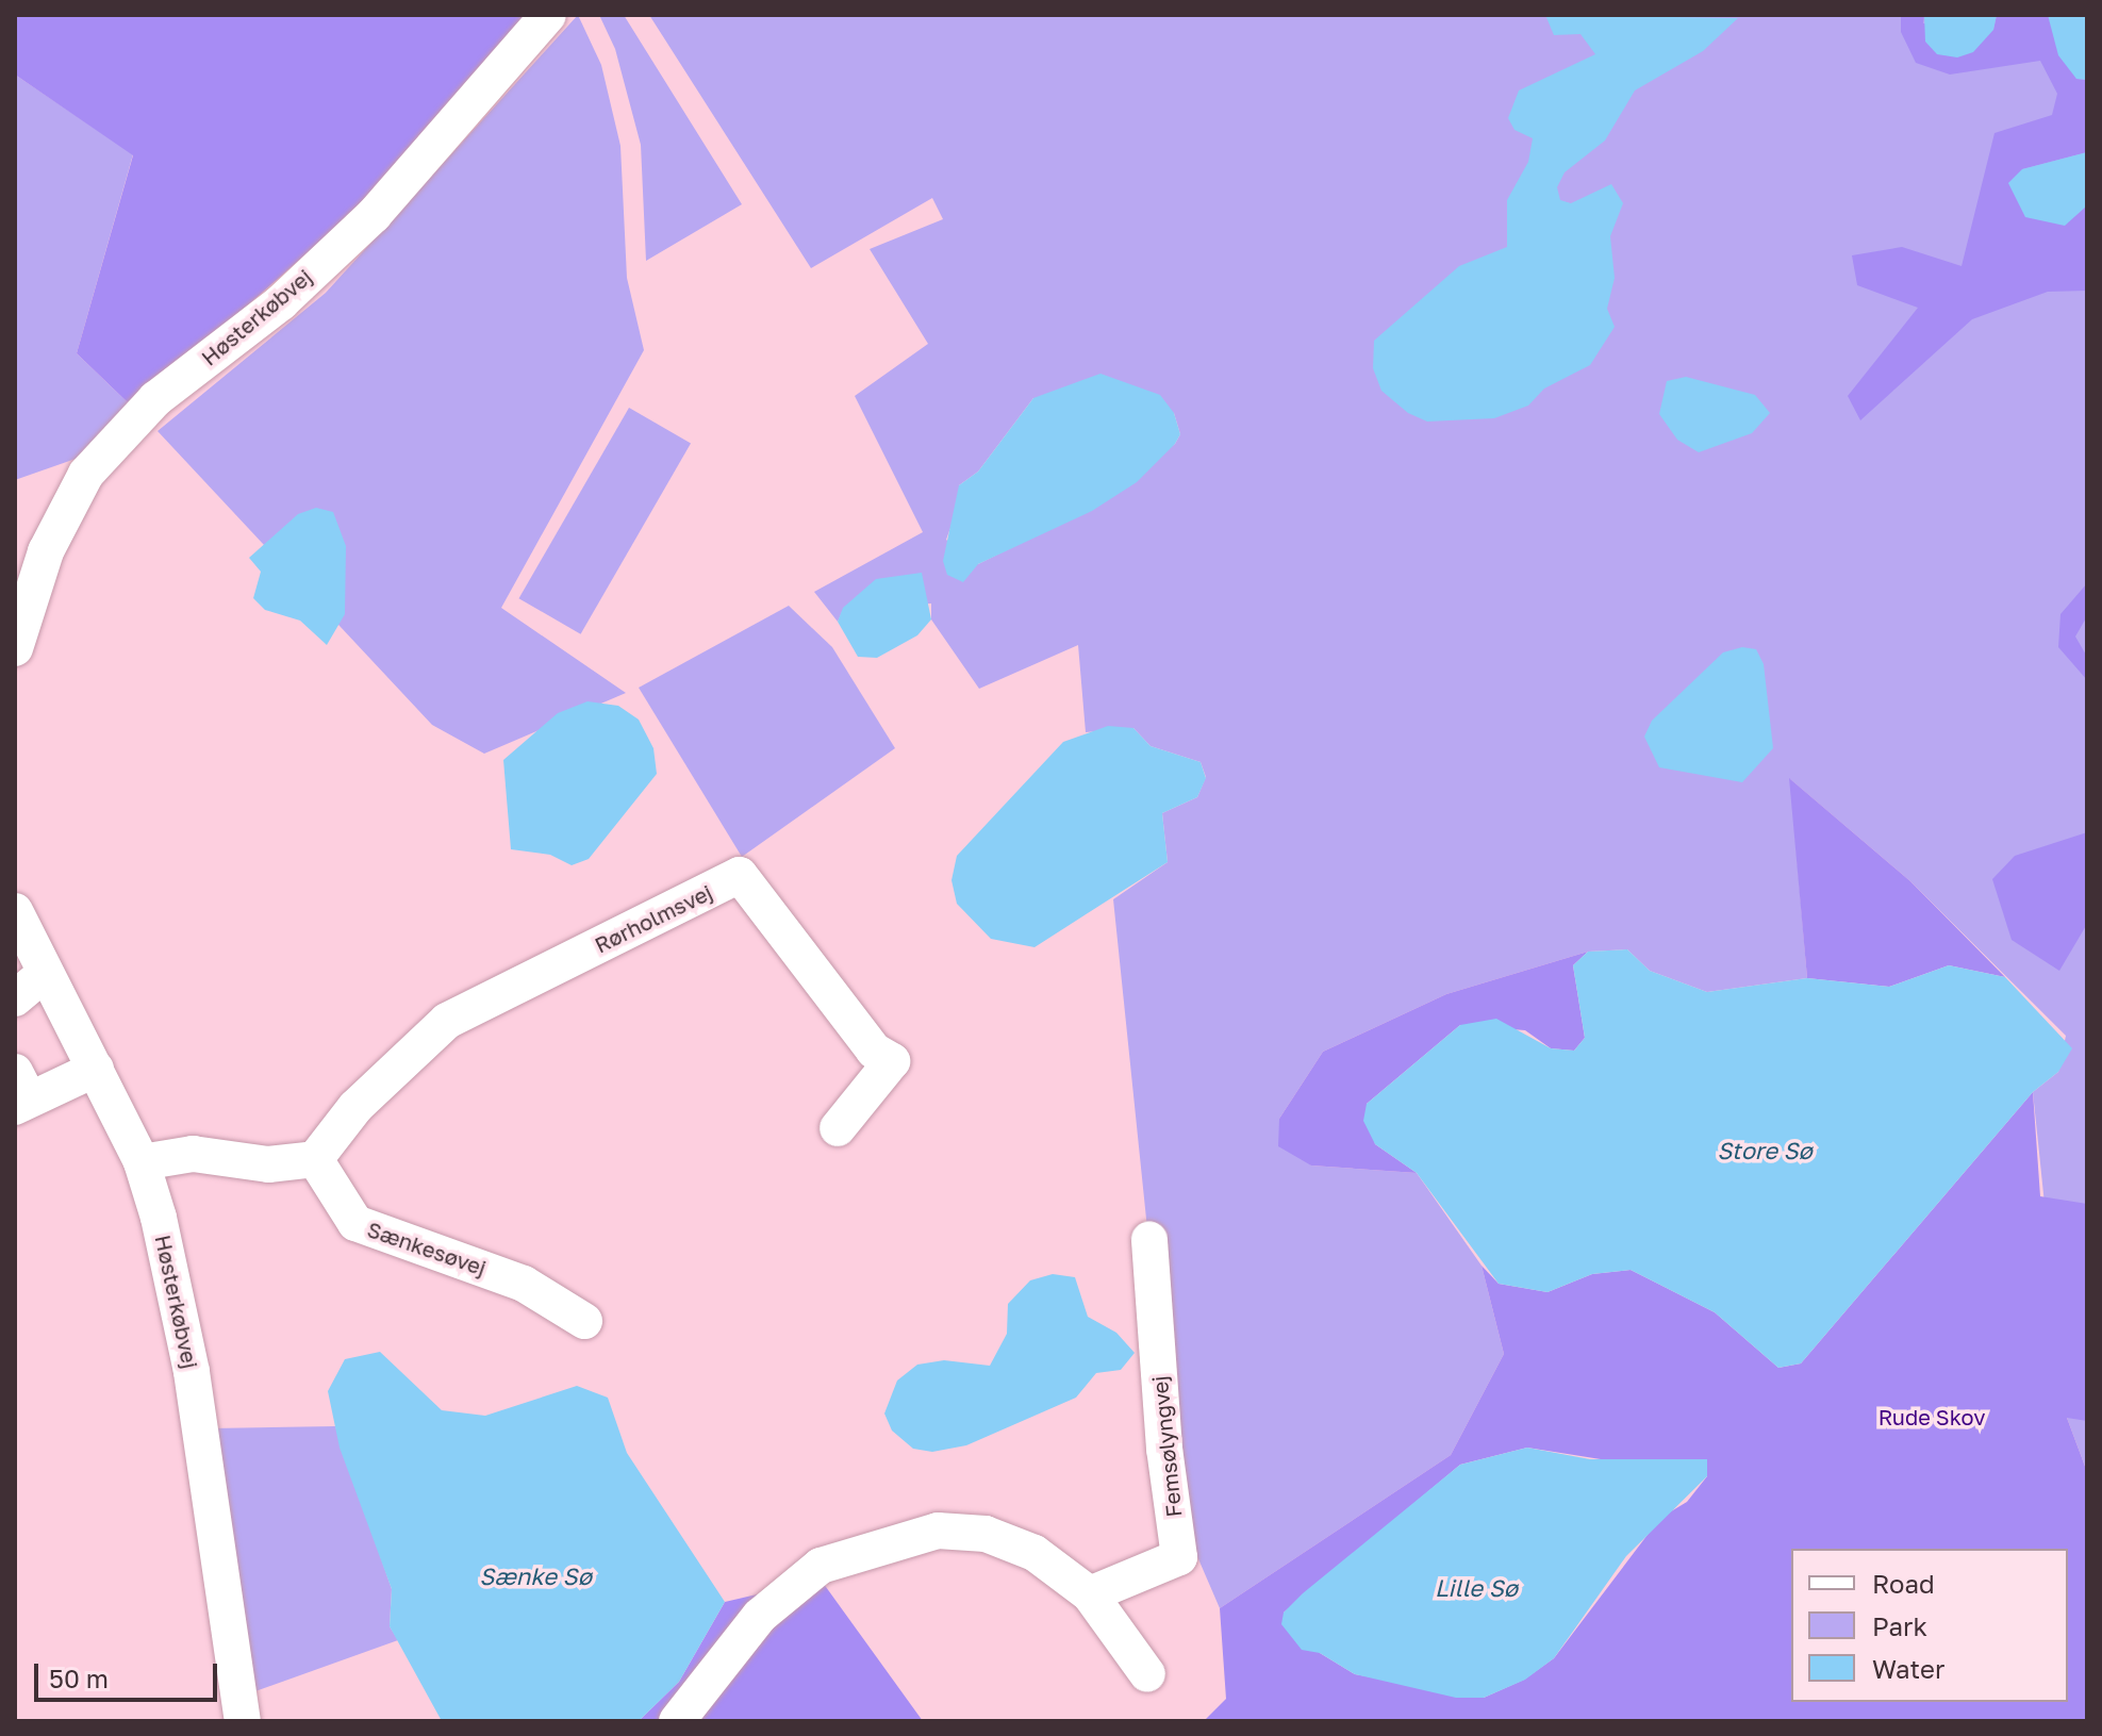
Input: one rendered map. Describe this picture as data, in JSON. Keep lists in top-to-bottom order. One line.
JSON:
{"streets":{"street":["Høsterkøbvej","Rørholmsvej","Sænkesøvej","Femsølyngvej"]},"crossings":[["Rørholmsvej","Sænkesøvej"]],"water":["Store Sø","Sænke Sø","Lille Sø"],"parks":["Rude Skov"],"legend":["Road","Park","Water"],"scale_bar":"50 m"}
